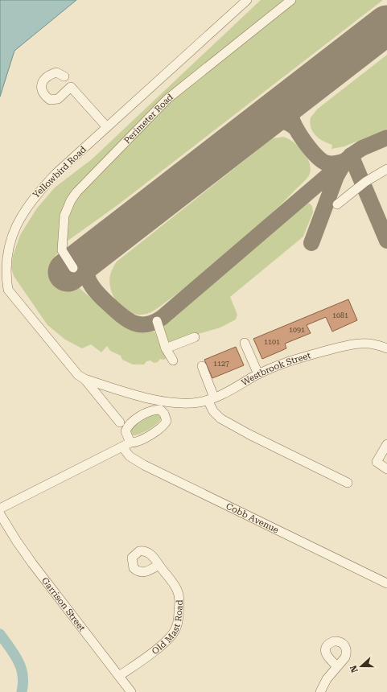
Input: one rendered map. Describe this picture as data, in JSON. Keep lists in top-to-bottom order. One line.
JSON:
{"streets":{"street":["Perimeter Road","Yellowbird Road","Westbrook Street","Cobb Avenue","Garrison Street","Old Mast Road"]},"crossings":[["Yellowbird Road","Westbrook Street"],["Garrison Street","Old Mast Road"]],"house_numbers":["1081","1091","1101","1127"],"north":"left"}
